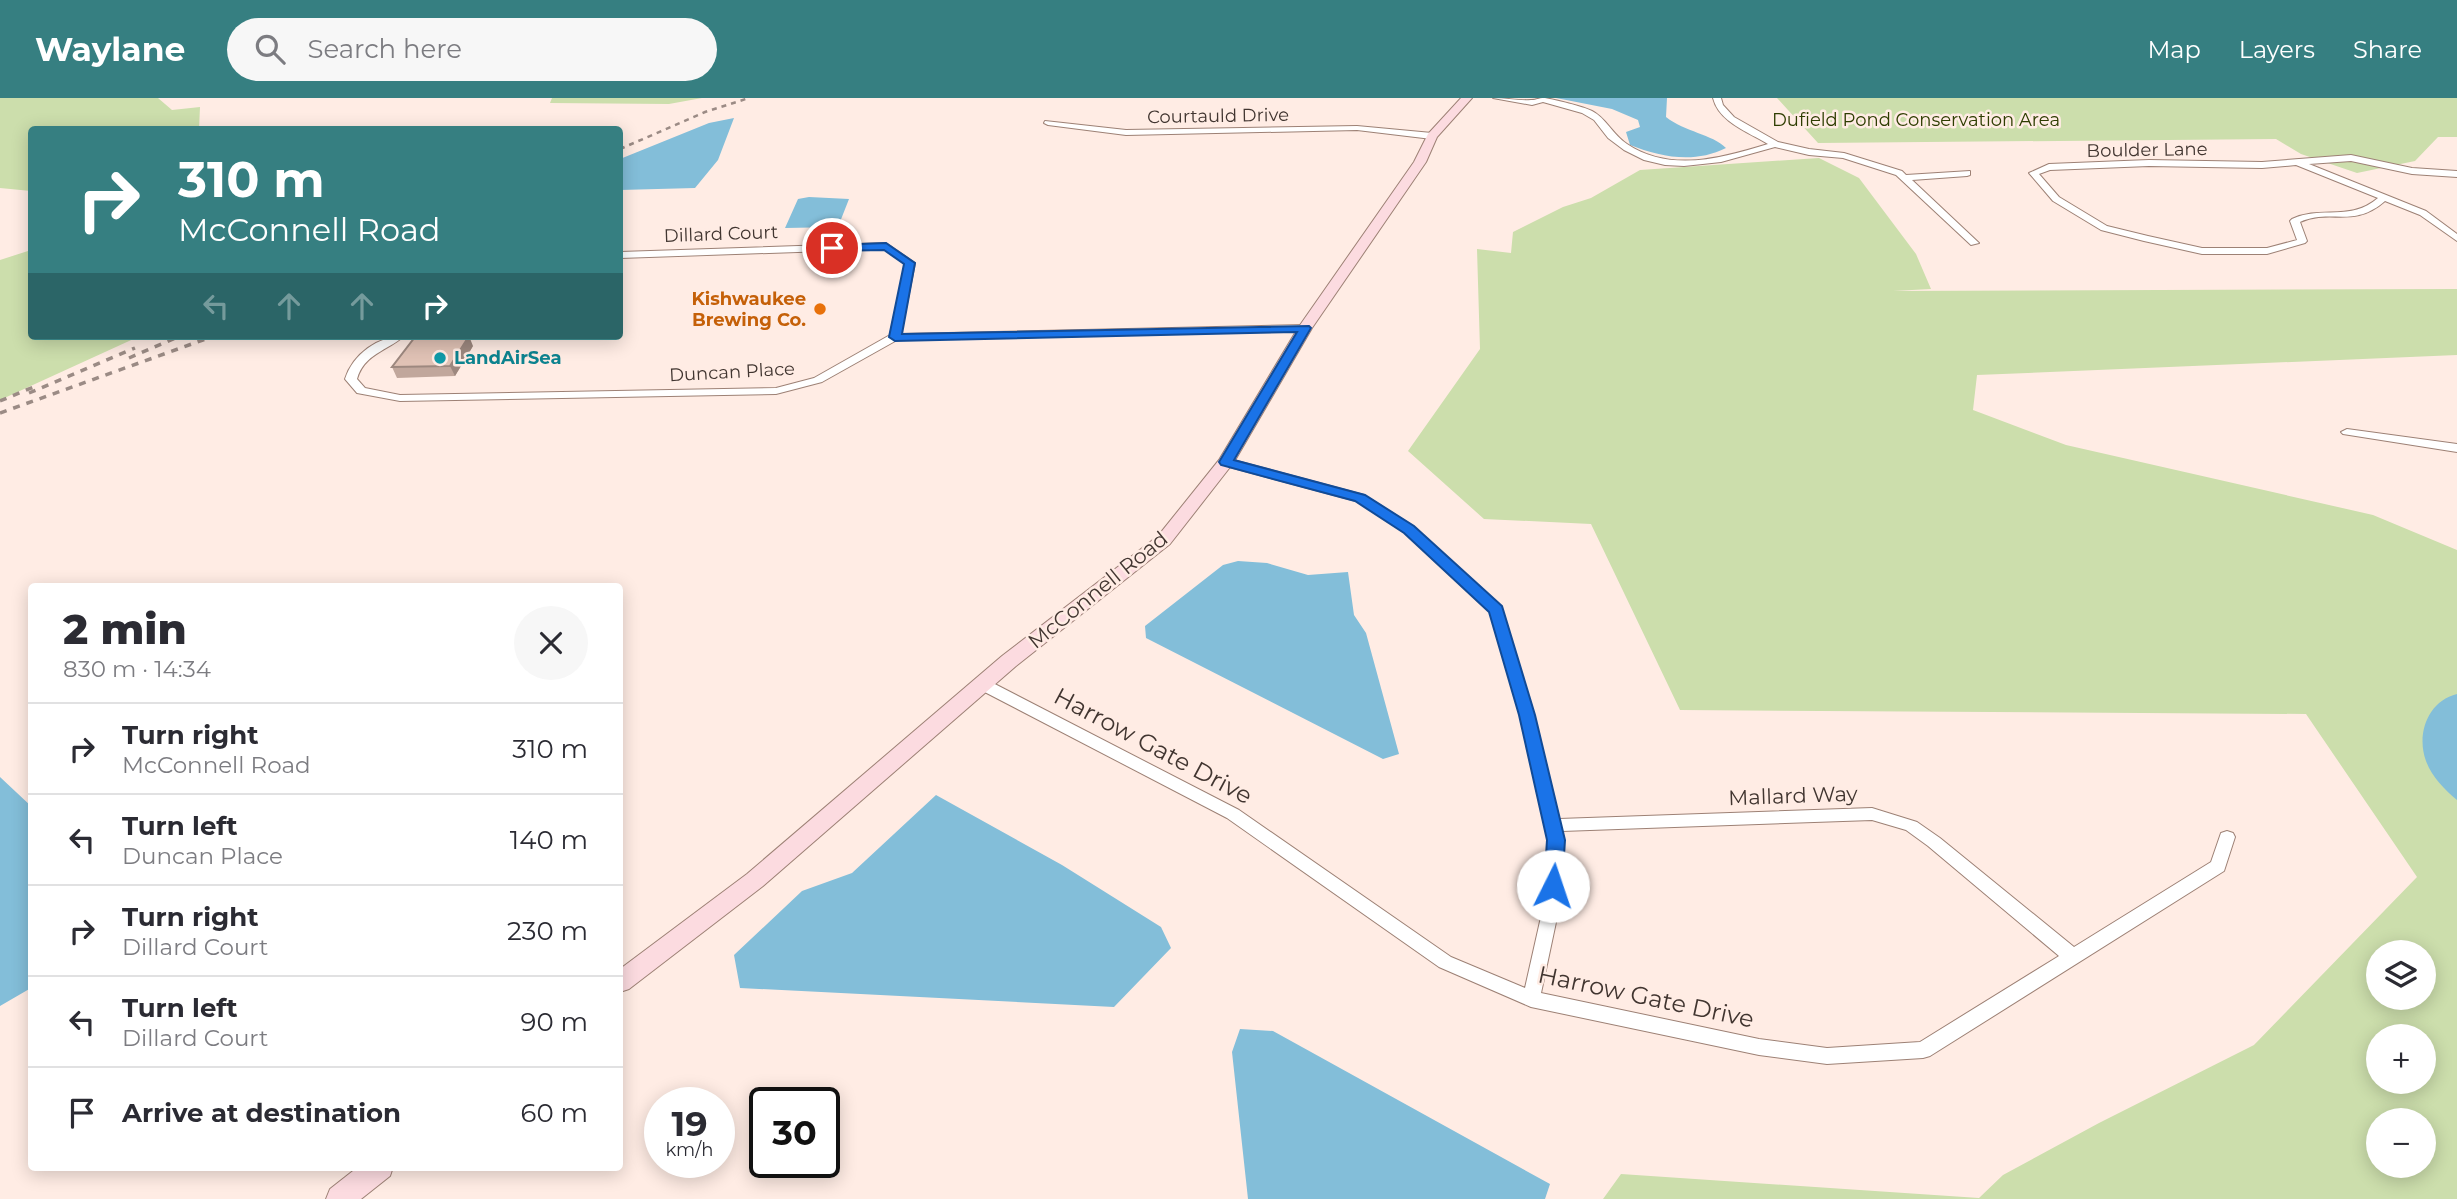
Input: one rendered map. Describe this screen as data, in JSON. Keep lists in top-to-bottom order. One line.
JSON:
{"streets":{"street":["Courtauld Drive","Boulder Lane","Dillard Court","Duncan Place","McConnell Road","Harrow Gate Drive","Mallard Way"]},"crossings":[["Courtauld Drive","McConnell Road"],["Dillard Court","Duncan Place"],["Duncan Place","McConnell Road"],["McConnell Road","Harrow Gate Drive"],["Harrow Gate Drive","Mallard Way"]],"parks":["Dufield Pond Conservation Area"],"places":["Kishwaukee Brewing Co.","LandAirSea"],"page":{"header":"Waylane","search":"Search here","nav":["Map","Layers","Share"],"turn":["310 m","McConnell Road"],"heading":["2 min","830 m · 14:34"],"list":[{"name":"Turn right","note":"McConnell Road","value":"310 m"},{"name":"Turn left","note":"Duncan Place","value":"140 m"},{"name":"Turn right","note":"Dillard Court","value":"230 m"},{"name":"Turn left","note":"Dillard Court","value":"90 m"},{"name":"Arrive at destination","value":"60 m"}],"map_buttons":["+","−"],"speed":"19 km/h","limit":"30"}}
